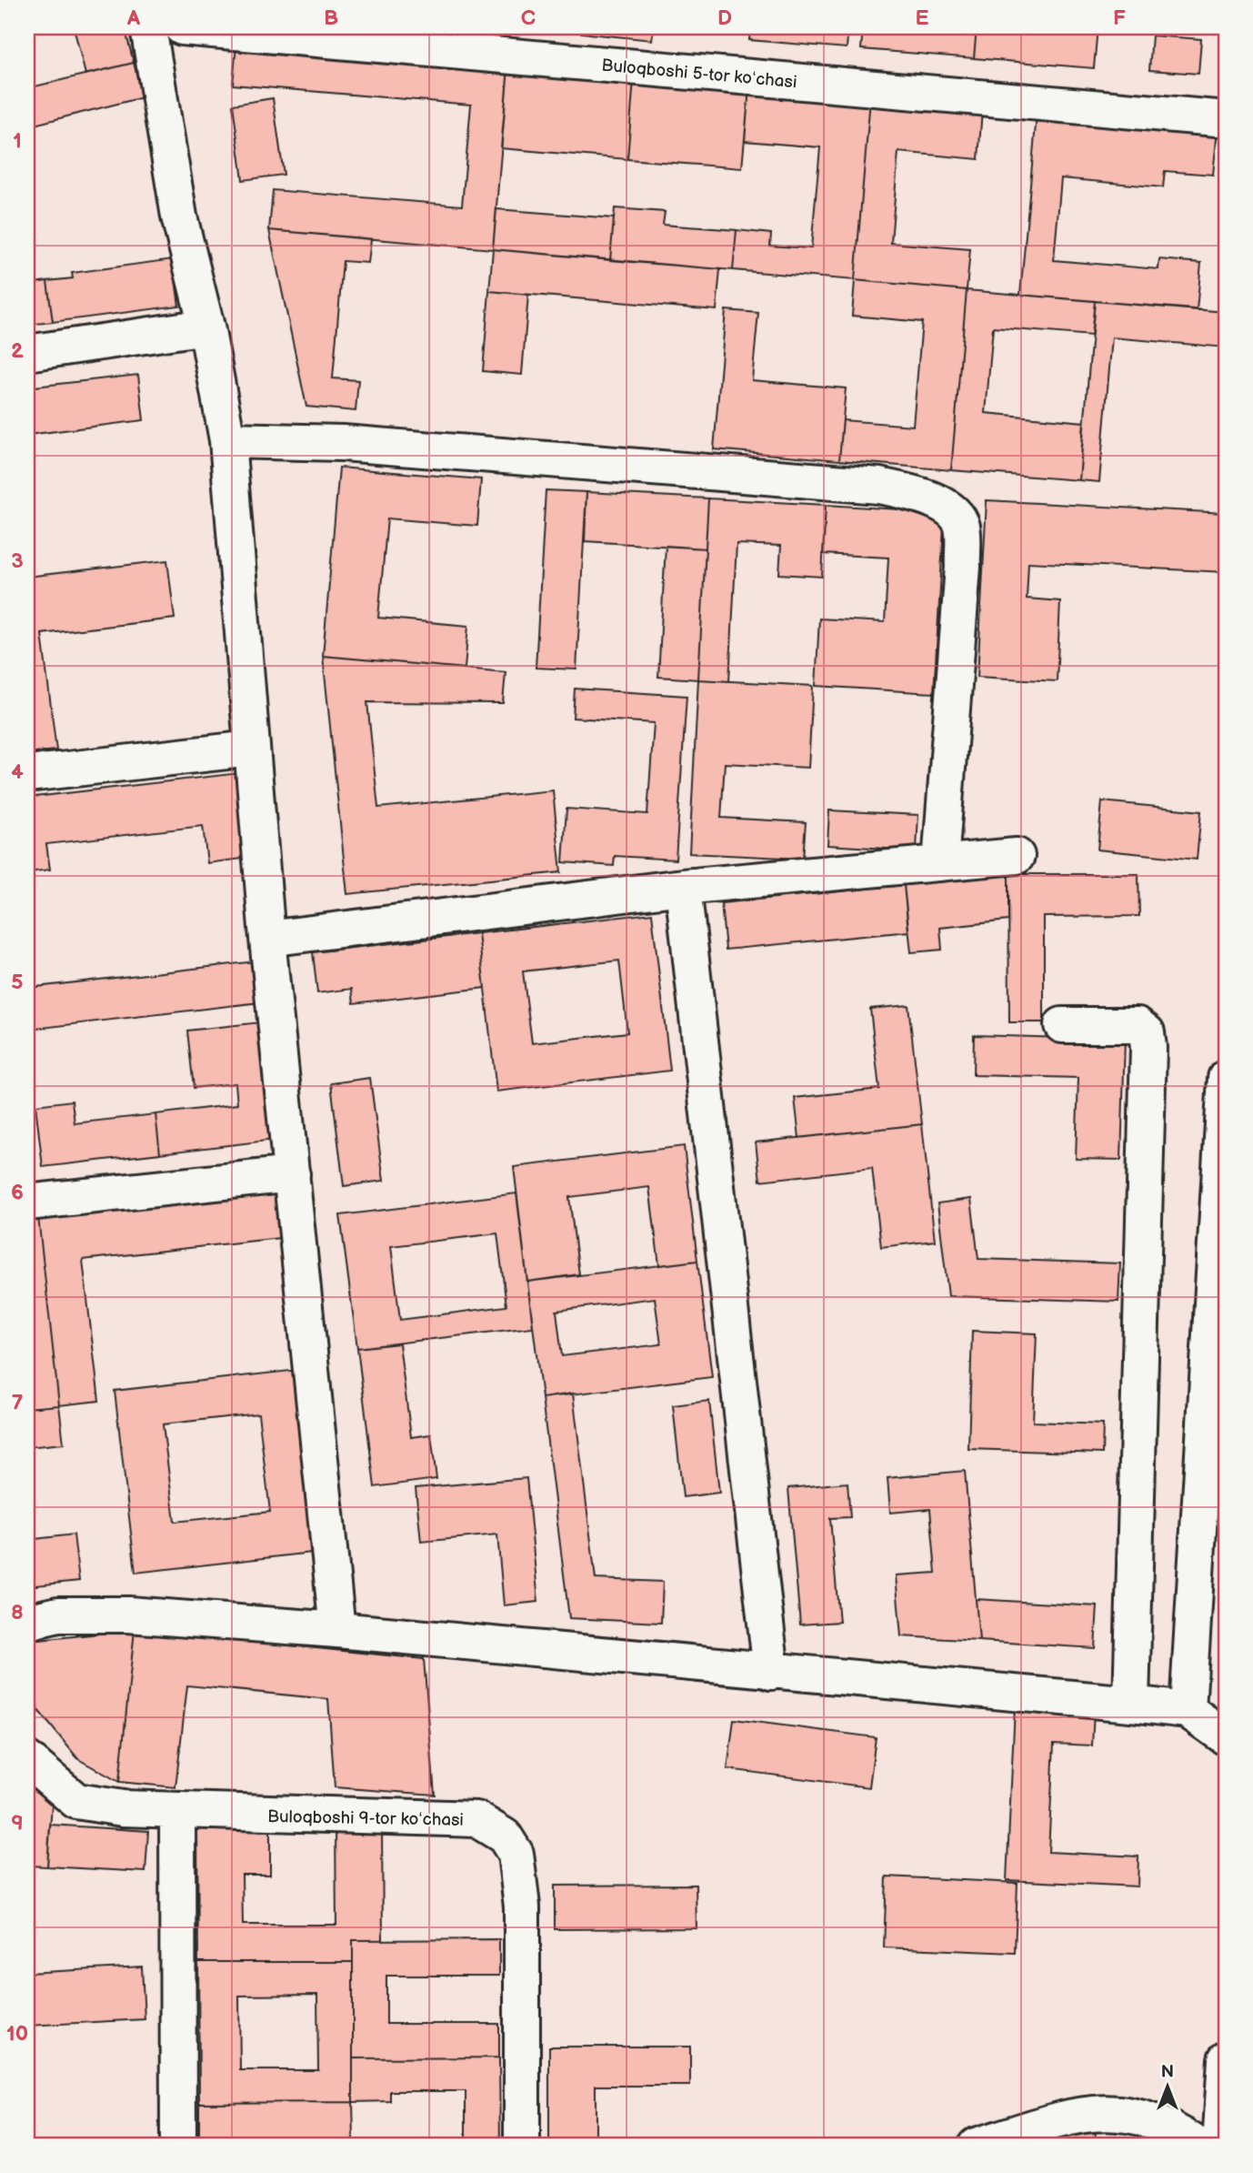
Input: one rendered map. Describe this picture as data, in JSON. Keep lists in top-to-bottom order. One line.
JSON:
{"streets":{"street":["Buloqboshi 5-tor koʻchasi","Buloqboshi 9-tor koʻchasi"]},"north":"top","grid":{"columns":["A","B","C","D","E","F"],"rows":["1","2","3","4","5","6","7","8","9","10"]}}
